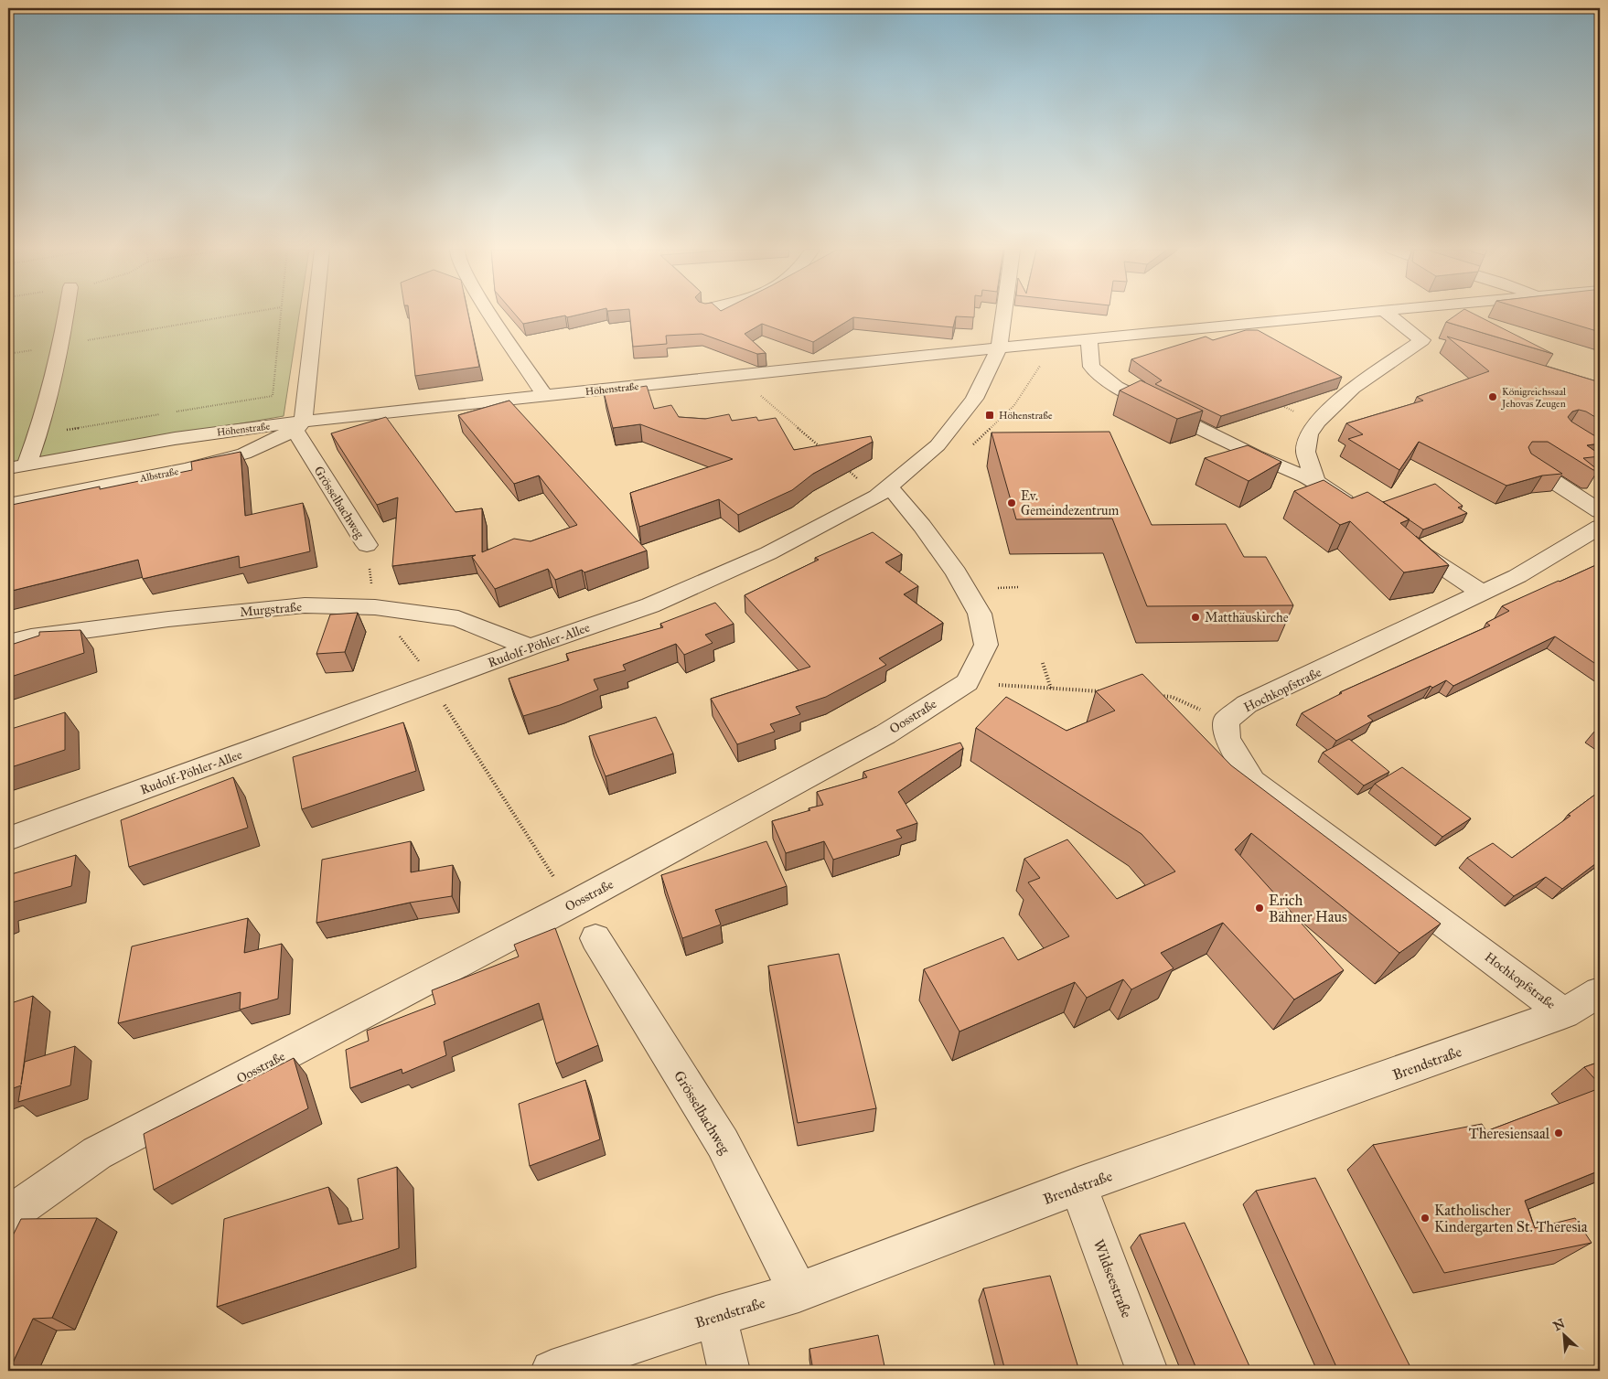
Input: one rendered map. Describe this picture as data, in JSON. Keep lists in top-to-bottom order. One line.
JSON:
{"streets":{"street":["Höhenstraße","Albstraße","Grösselbachweg","Murgstraße","Rudolf-Pöhler-Allee","Hochkopfstraße","Oosstraße","Brendstraße","Wildseestraße"]},"crossings":[["Höhenstraße","Albstraße"],["Höhenstraße","Grösselbachweg"],["Höhenstraße","Rudolf-Pöhler-Allee"],["Albstraße","Grösselbachweg"],["Grösselbachweg","Murgstraße"],["Grösselbachweg","Brendstraße"],["Murgstraße","Rudolf-Pöhler-Allee"],["Hochkopfstraße","Brendstraße"],["Brendstraße","Wildseestraße"]],"places":{"other":["Königreichssaal Jehovas Zeugen","Ev. Gemeindezentrum","Matthäuskirche","Erich Bähner Haus","Theresiensaal","Katholischer Kindergarten St. Theresia"],"transit":["Höhenstraße"]},"north":"top left"}
